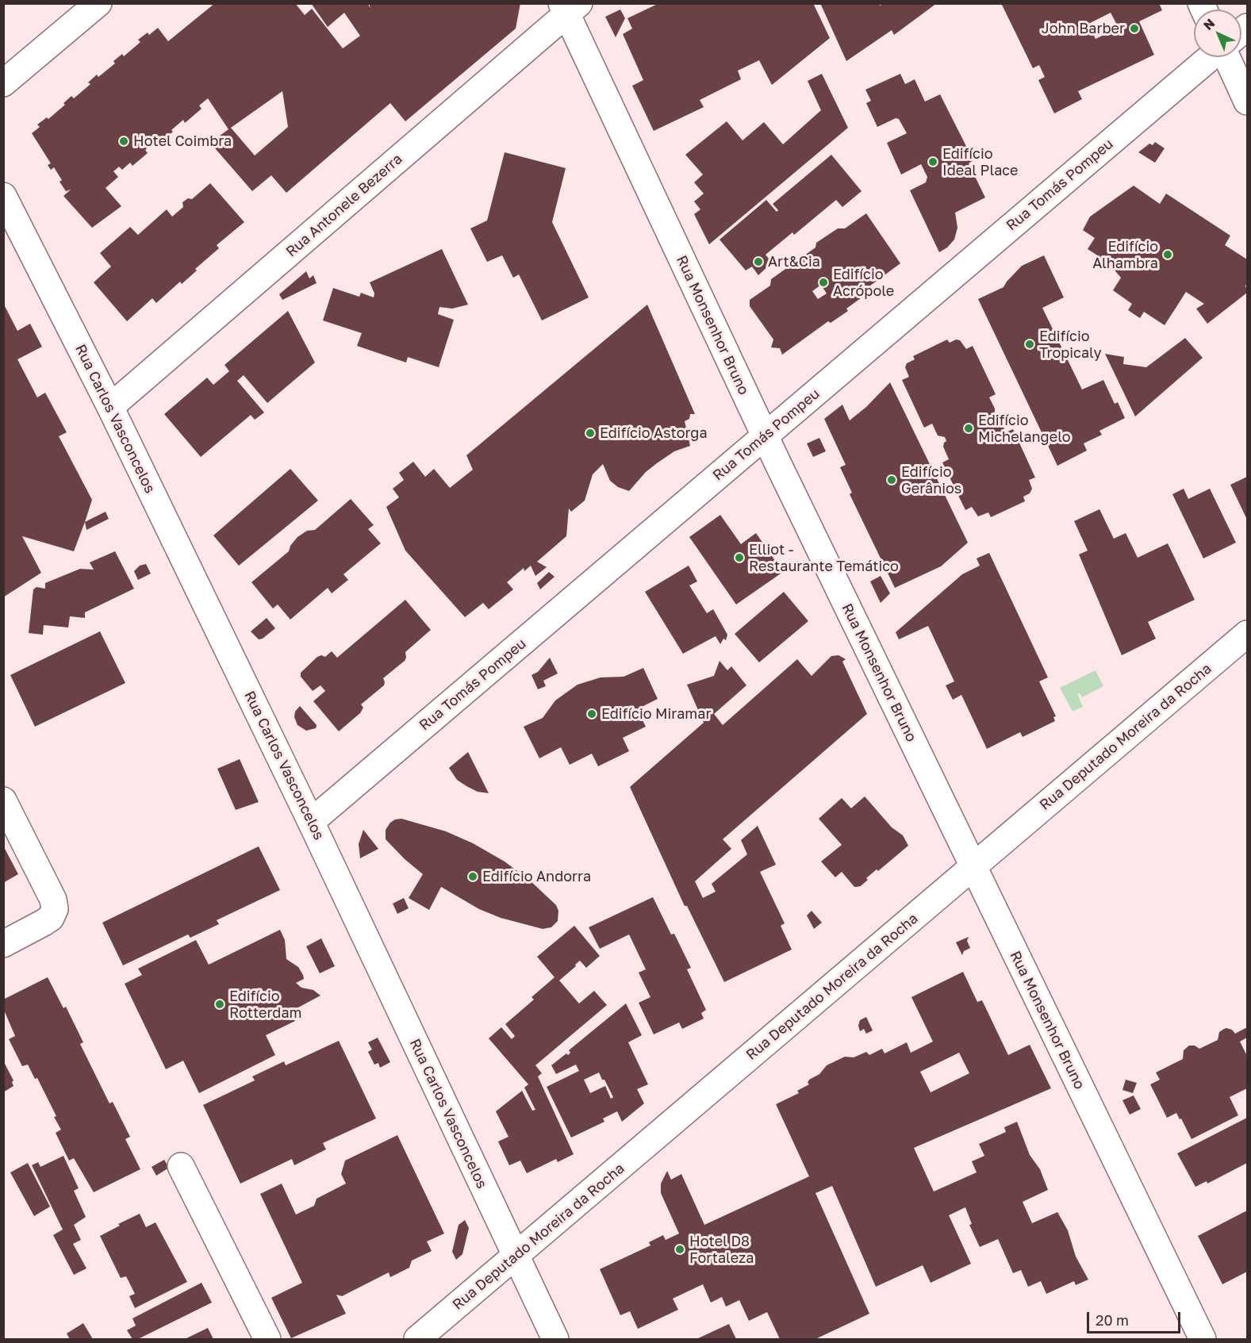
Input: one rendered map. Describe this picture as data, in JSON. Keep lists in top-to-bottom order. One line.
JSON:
{"streets":{"street":["Rua Tomás Pompeu","Rua Antonele Bezerra","Rua Monsenhor Bruno","Rua Carlos Vasconcelos","Rua Deputado Moreira da Rocha"]},"crossings":[["Rua Tomás Pompeu","Rua Monsenhor Bruno"],["Rua Tomás Pompeu","Rua Carlos Vasconcelos"],["Rua Antonele Bezerra","Rua Monsenhor Bruno"],["Rua Antonele Bezerra","Rua Carlos Vasconcelos"],["Rua Monsenhor Bruno","Rua Deputado Moreira da Rocha"],["Rua Carlos Vasconcelos","Rua Deputado Moreira da Rocha"]],"places":["John Barber","Hotel Coimbra","Edifício Ideal Place","Edifício Alhambra","Art&Cia","Edifício Acrópole","Edifício Tropicaly","Edifício Michelangelo","Edifício Astorga","Edifício Gerânios","Elliot - Restaurante Temático","Edifício Miramar","Edifício Andorra","Edifício Rotterdam","Hotel D8 Fortaleza"],"scale_bar":"20 m","north":"top left"}
